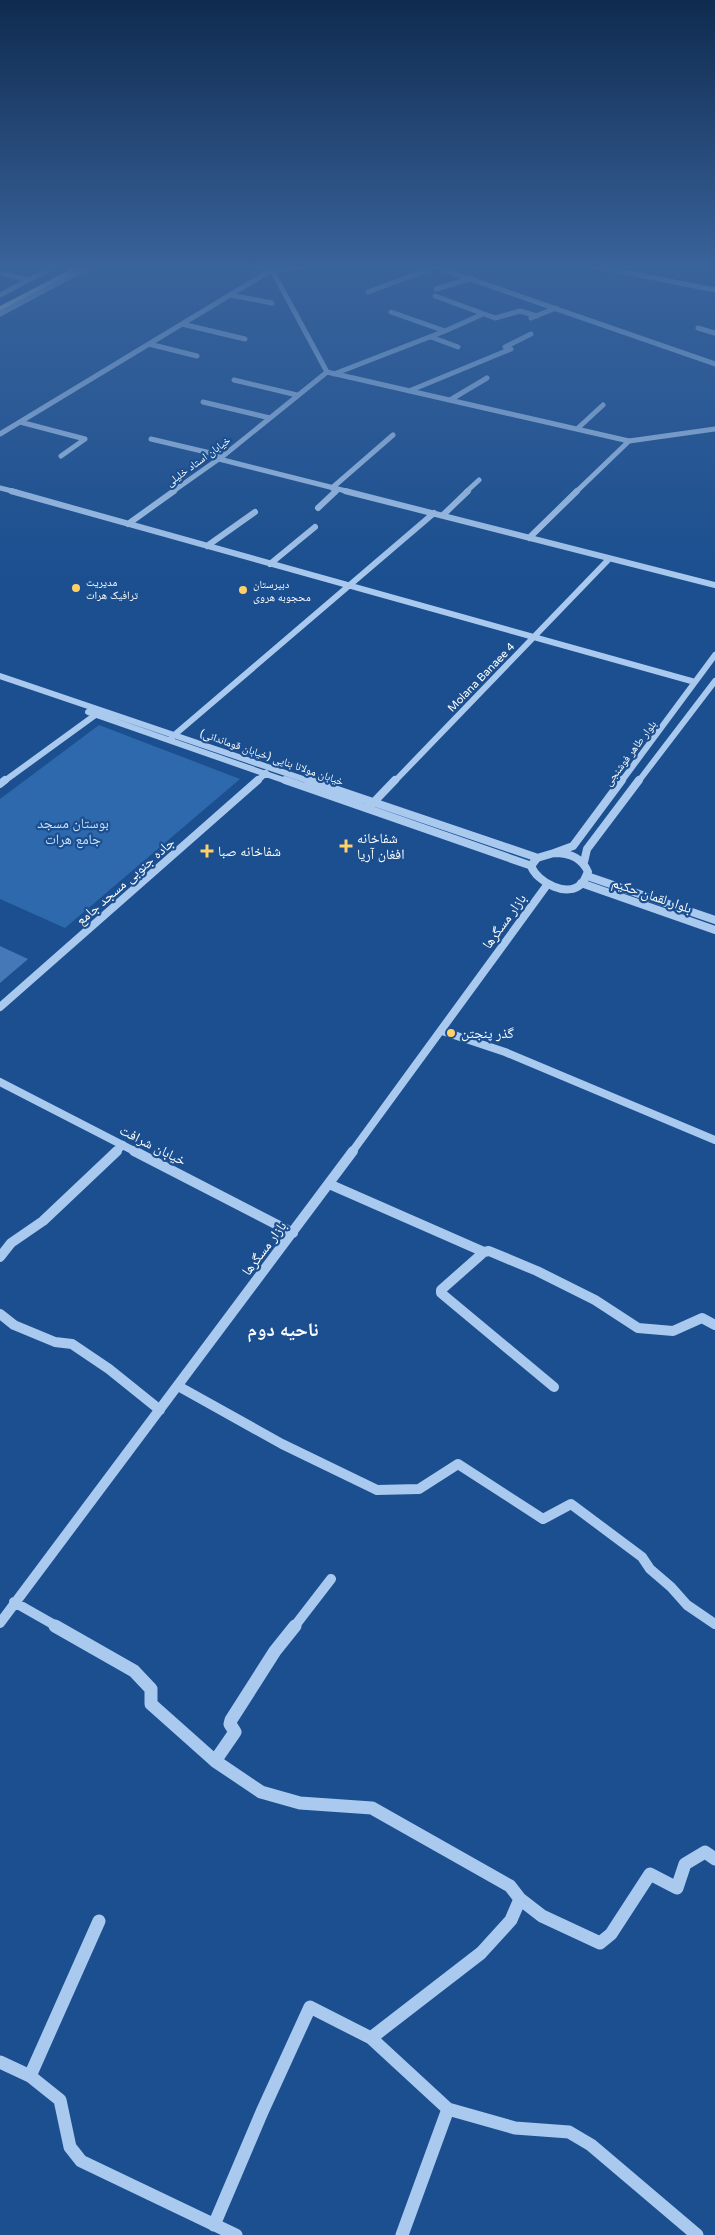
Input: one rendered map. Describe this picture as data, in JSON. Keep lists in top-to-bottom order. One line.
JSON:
{"streets":{"street":["خیابان استاد خلیلی","Molana Banaee 4","بلوار طاهر فوشنجی","خیابان مولانا بنایی (خیابان قوماندانی)","جاده جنوبی مسجد جامع","بلوار لقمان حکیم","بازار مسگرها","خیابان شرافت"]},"crossings":[["Molana Banaee 4","خیابان مولانا بنایی (خیابان قوماندانی)"],["بلوار طاهر فوشنجی","خیابان مولانا بنایی (خیابان قوماندانی)"],["بلوار طاهر فوشنجی","بلوار لقمان حکیم"],["بلوار طاهر فوشنجی","بازار مسگرها"],["خیابان مولانا بنایی (خیابان قوماندانی)","جاده جنوبی مسجد جامع"],["خیابان مولانا بنایی (خیابان قوماندانی)","بلوار لقمان حکیم"],["خیابان مولانا بنایی (خیابان قوماندانی)","بازار مسگرها"],["بلوار لقمان حکیم","بازار مسگرها"],["بازار مسگرها","خیابان شرافت"]],"districts":["ناحیه دوم"],"parks":["بوستان مسجد جامع هرات"],"places":{"other":["مدیریت ترافیک هرات","دبیرستان محجوبه هروی","گذر پنجتن"],"health":["شفاخانه افغان آریا","شفاخانه صبا"]}}
